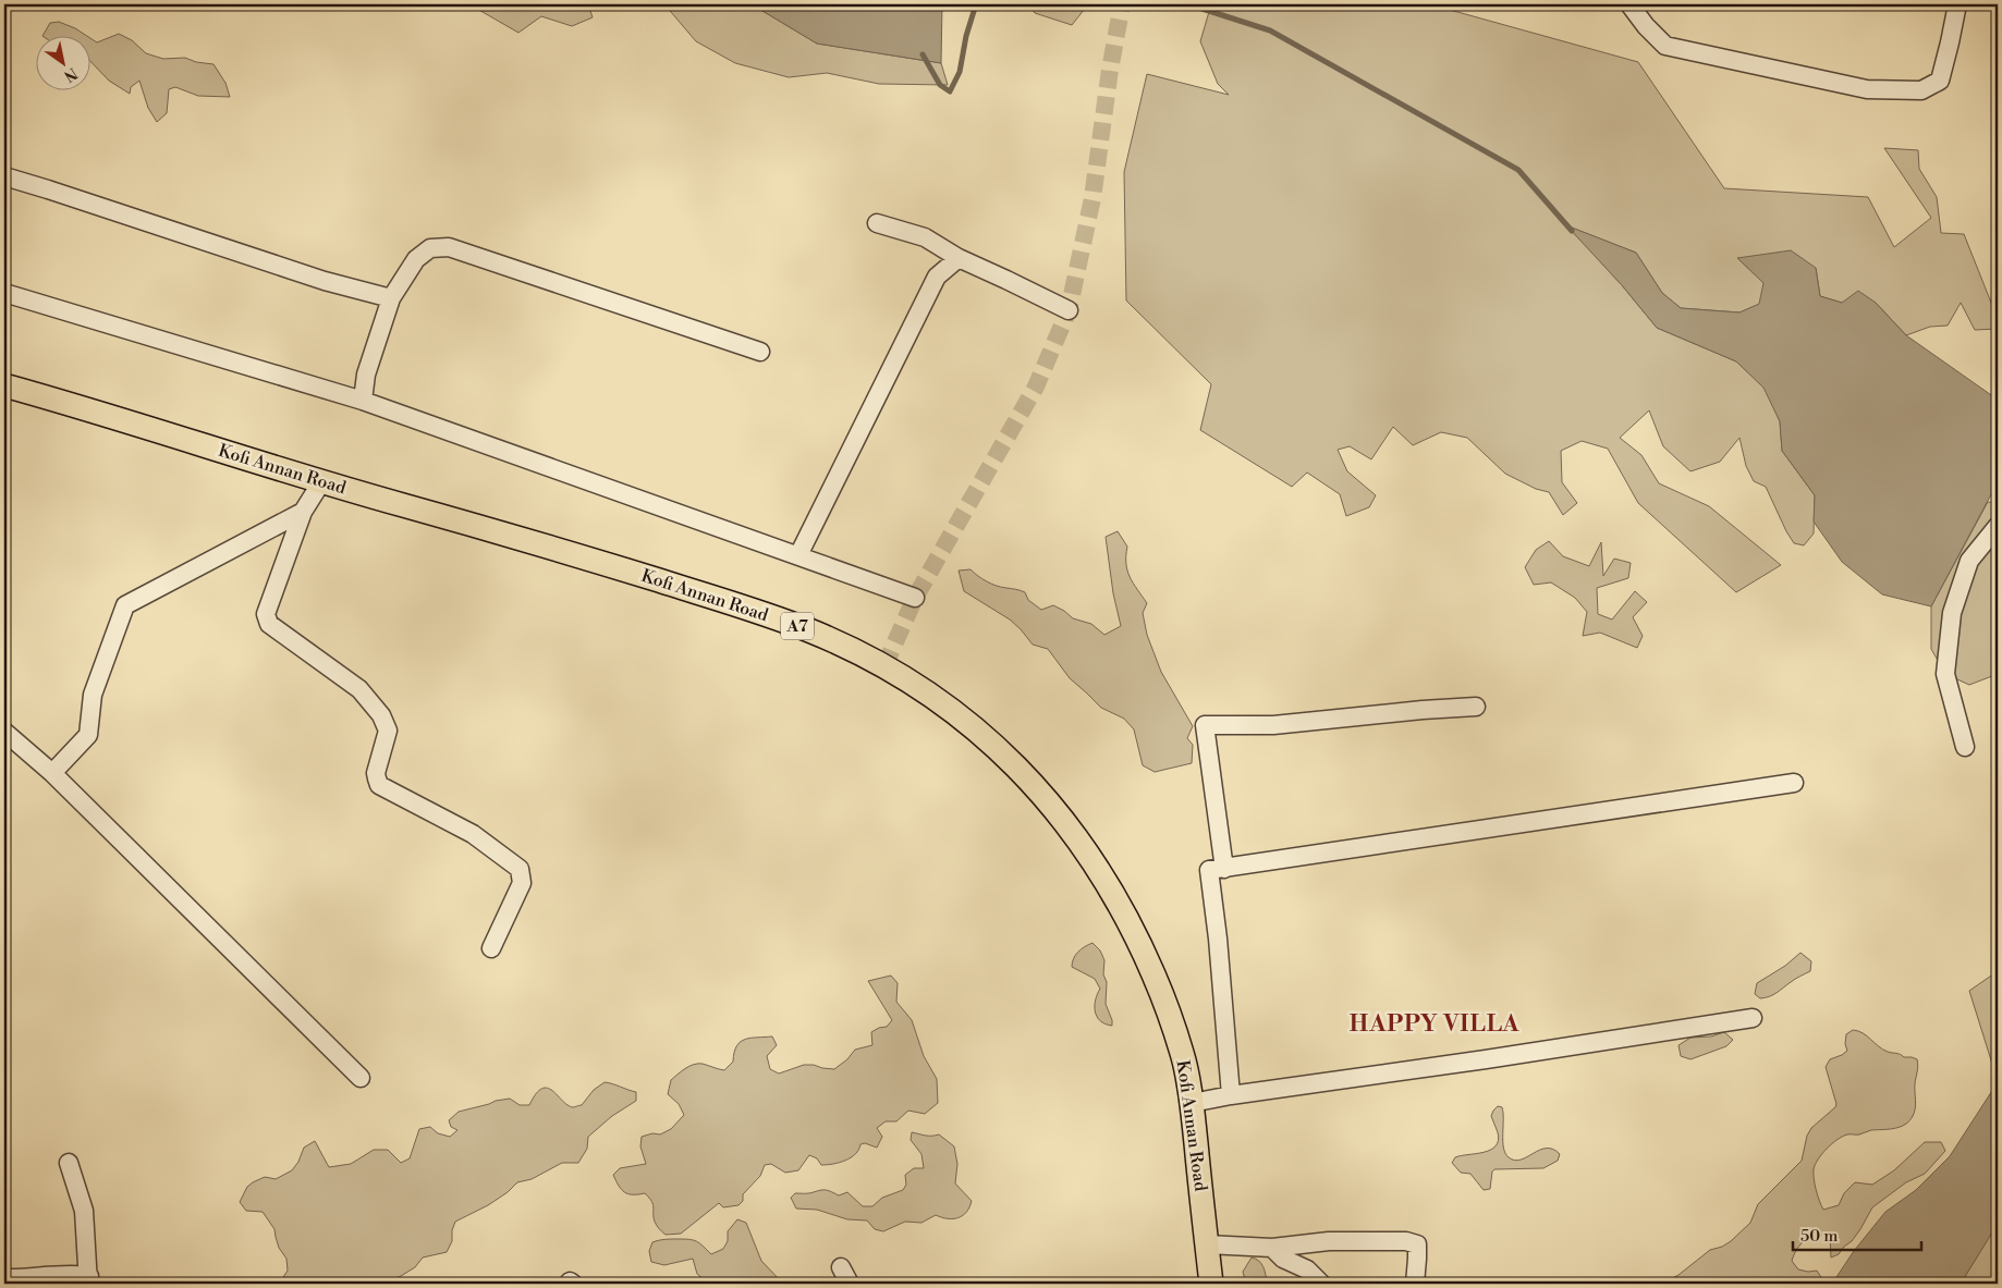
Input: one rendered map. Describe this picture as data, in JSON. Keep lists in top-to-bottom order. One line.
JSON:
{"streets":{"main road":["Kofi Annan Road","A7"]},"districts":["HAPPY VILLA"],"scale_bar":"50 m","north":"bottom right"}
